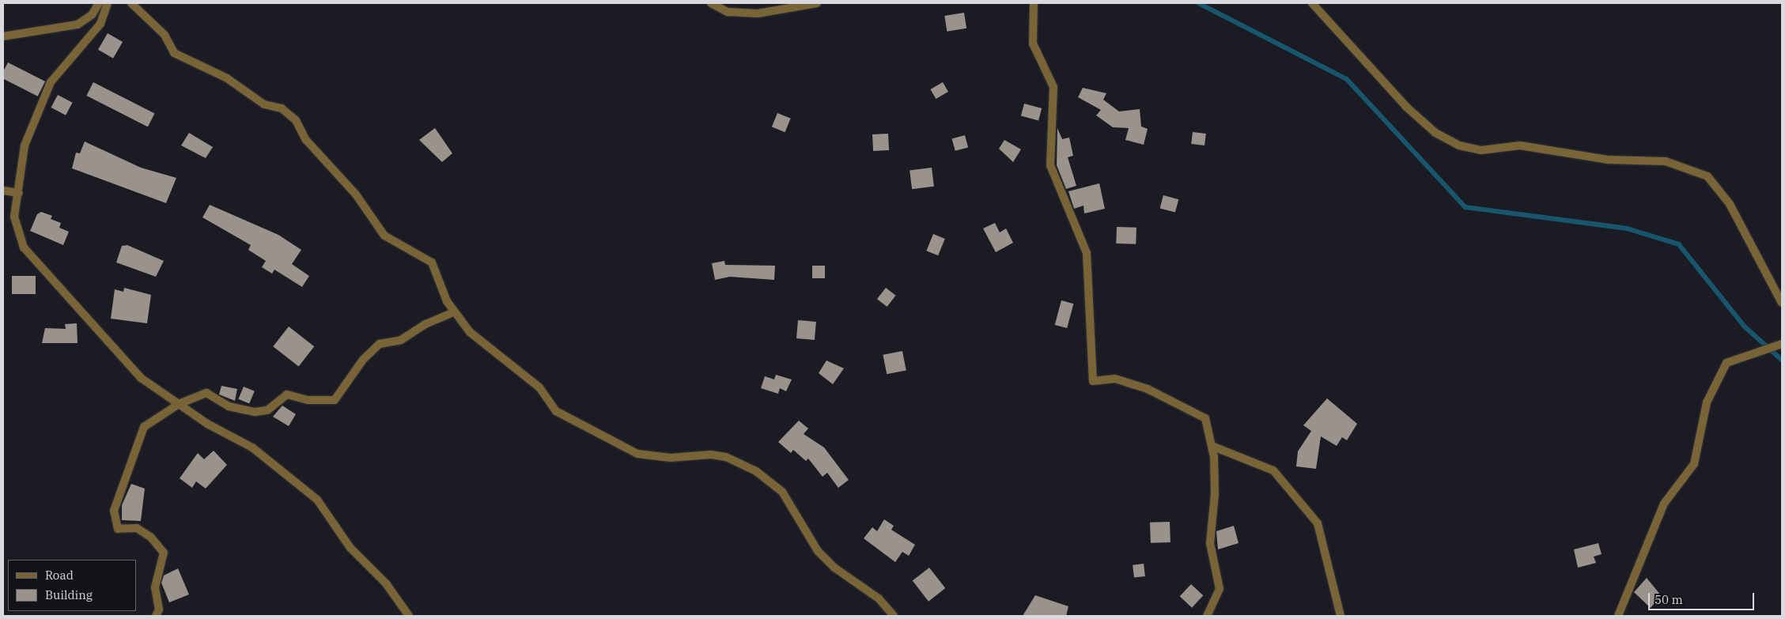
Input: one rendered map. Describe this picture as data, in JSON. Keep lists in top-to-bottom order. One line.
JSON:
{"legend":["Road","Building"],"scale_bar":"50 m"}
